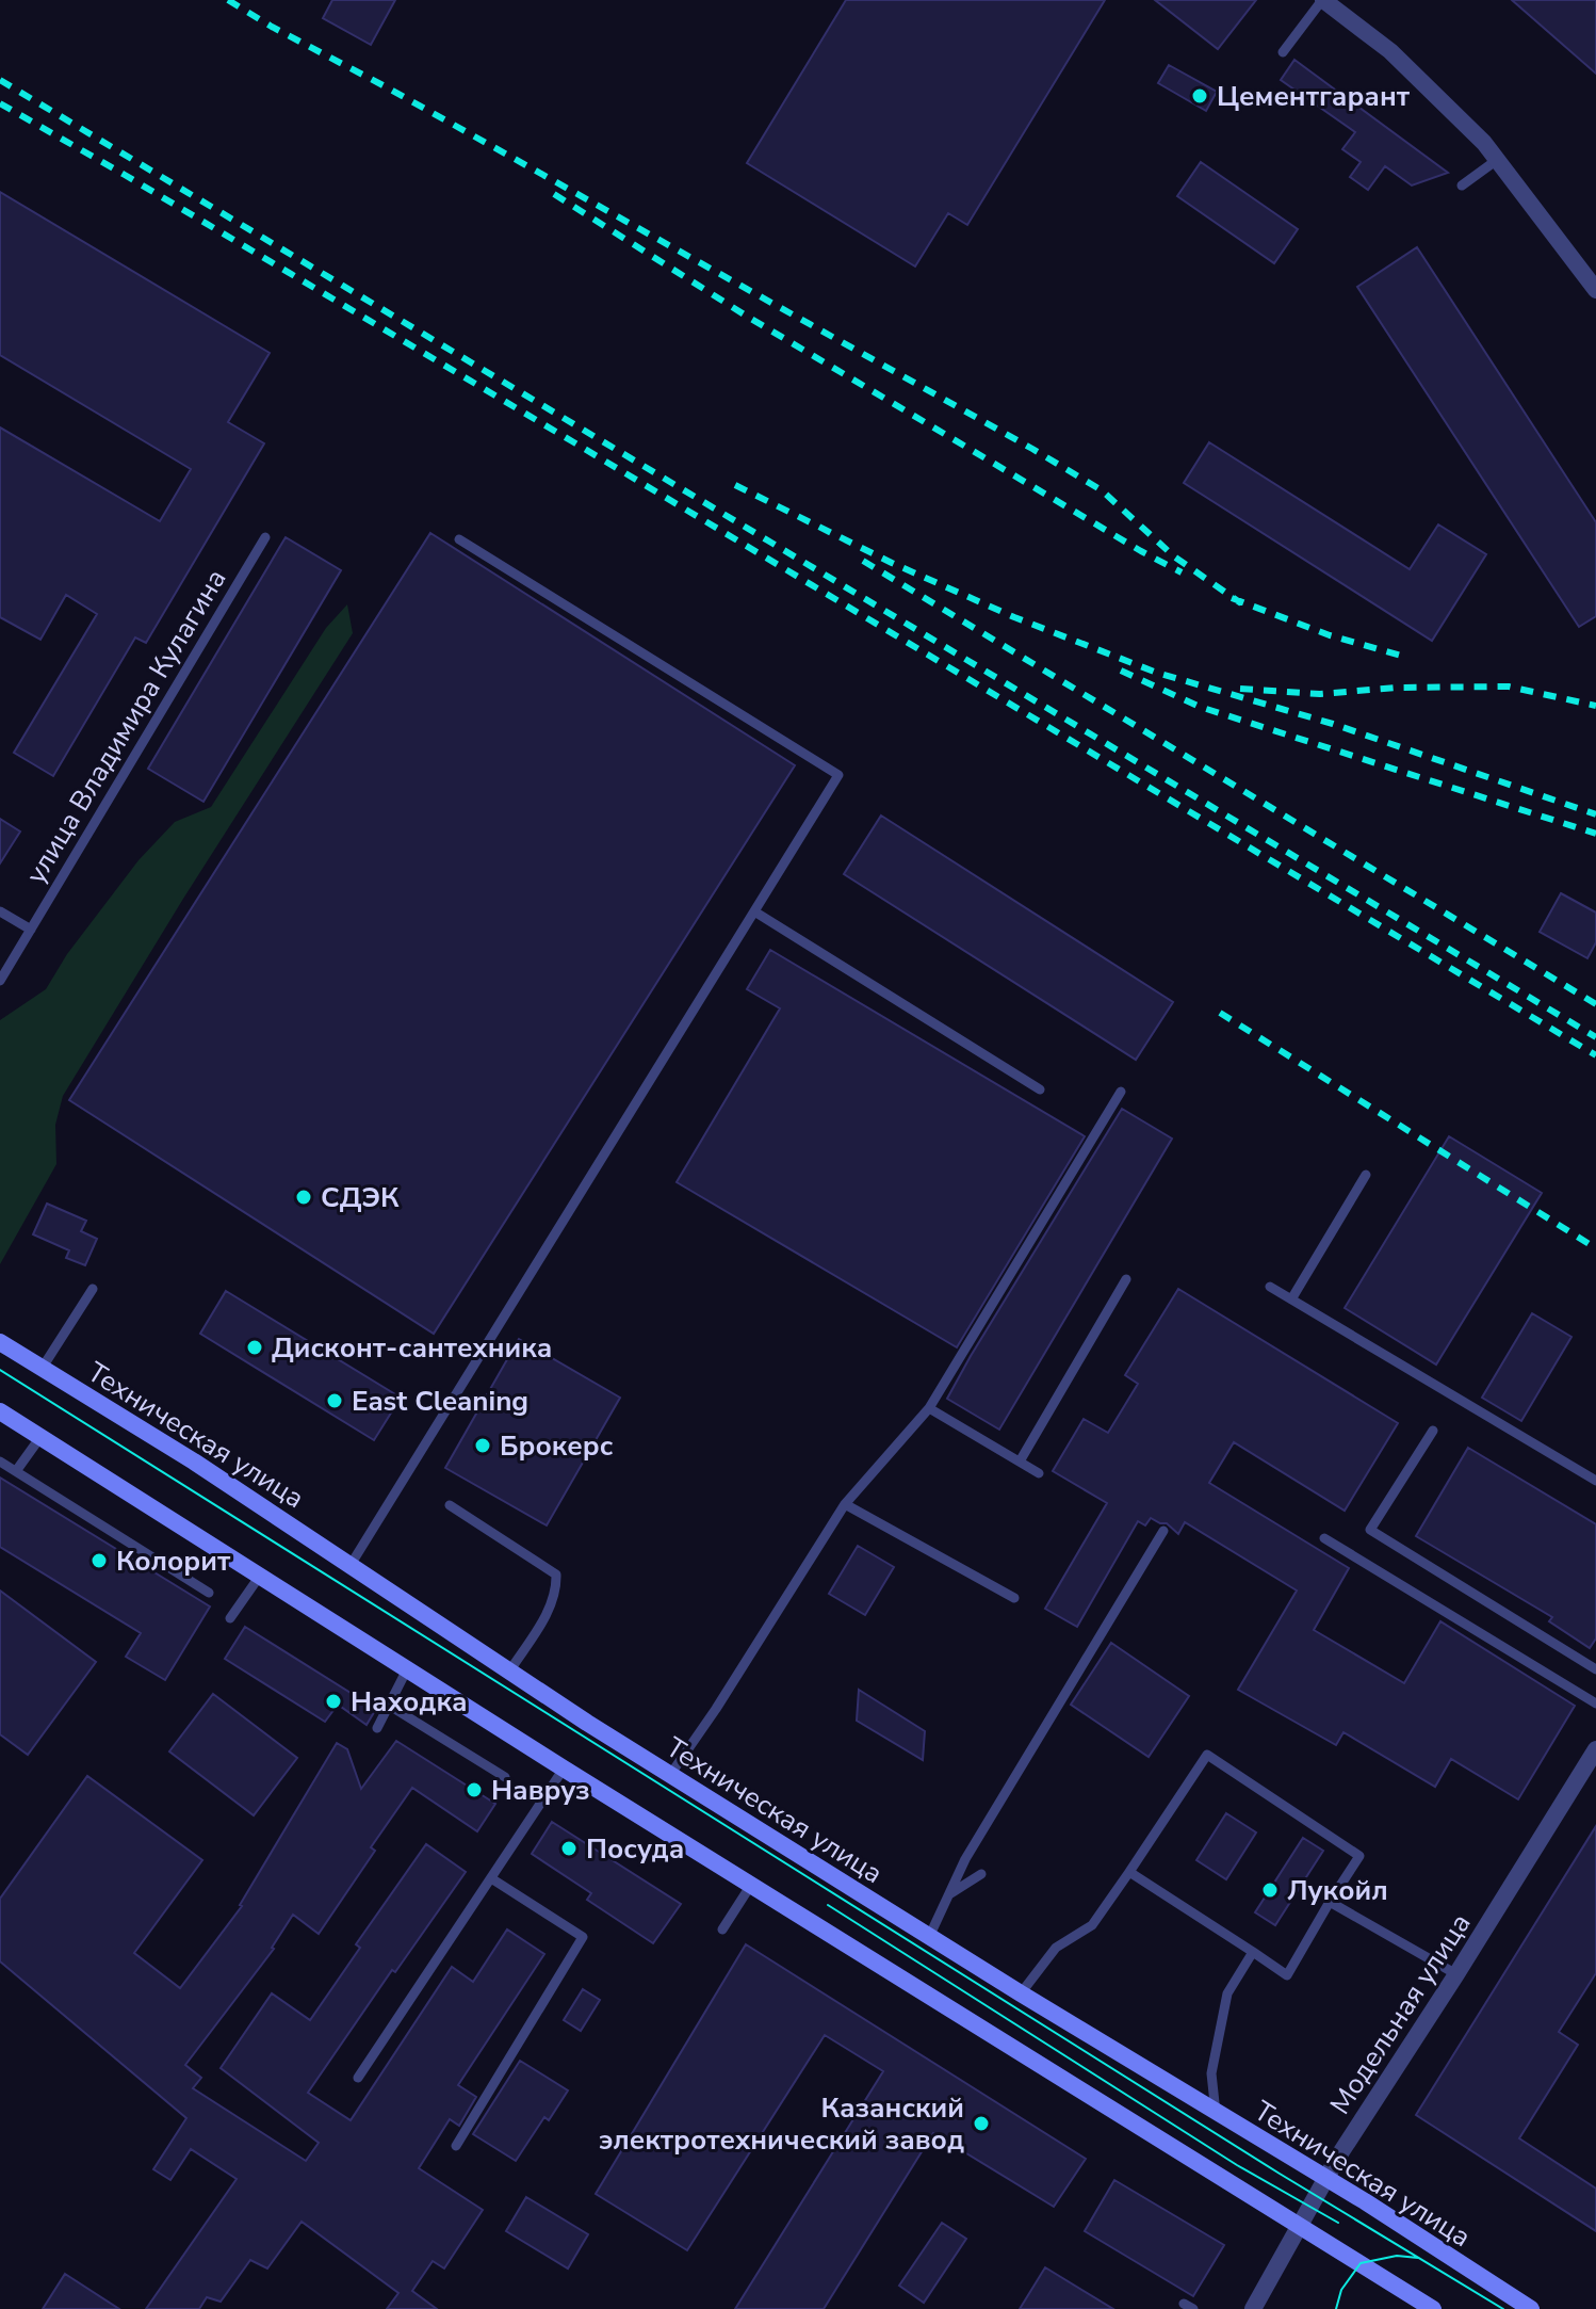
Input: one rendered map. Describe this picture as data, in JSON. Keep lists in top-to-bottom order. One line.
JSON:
{"streets":{"main road":["Техническая улица"],"street":["Модельная улица"],"lane":["улица Владимира Кулагина"]},"crossings":[["Техническая улица","Модельная улица"]],"places":["Цементгарант","СДЭК","Дисконт-сантехника","East Cleaning","Брокерс","Колорит","Находка","Навруз","Посуда","Лукойл","Казанский электротехнический завод"]}
